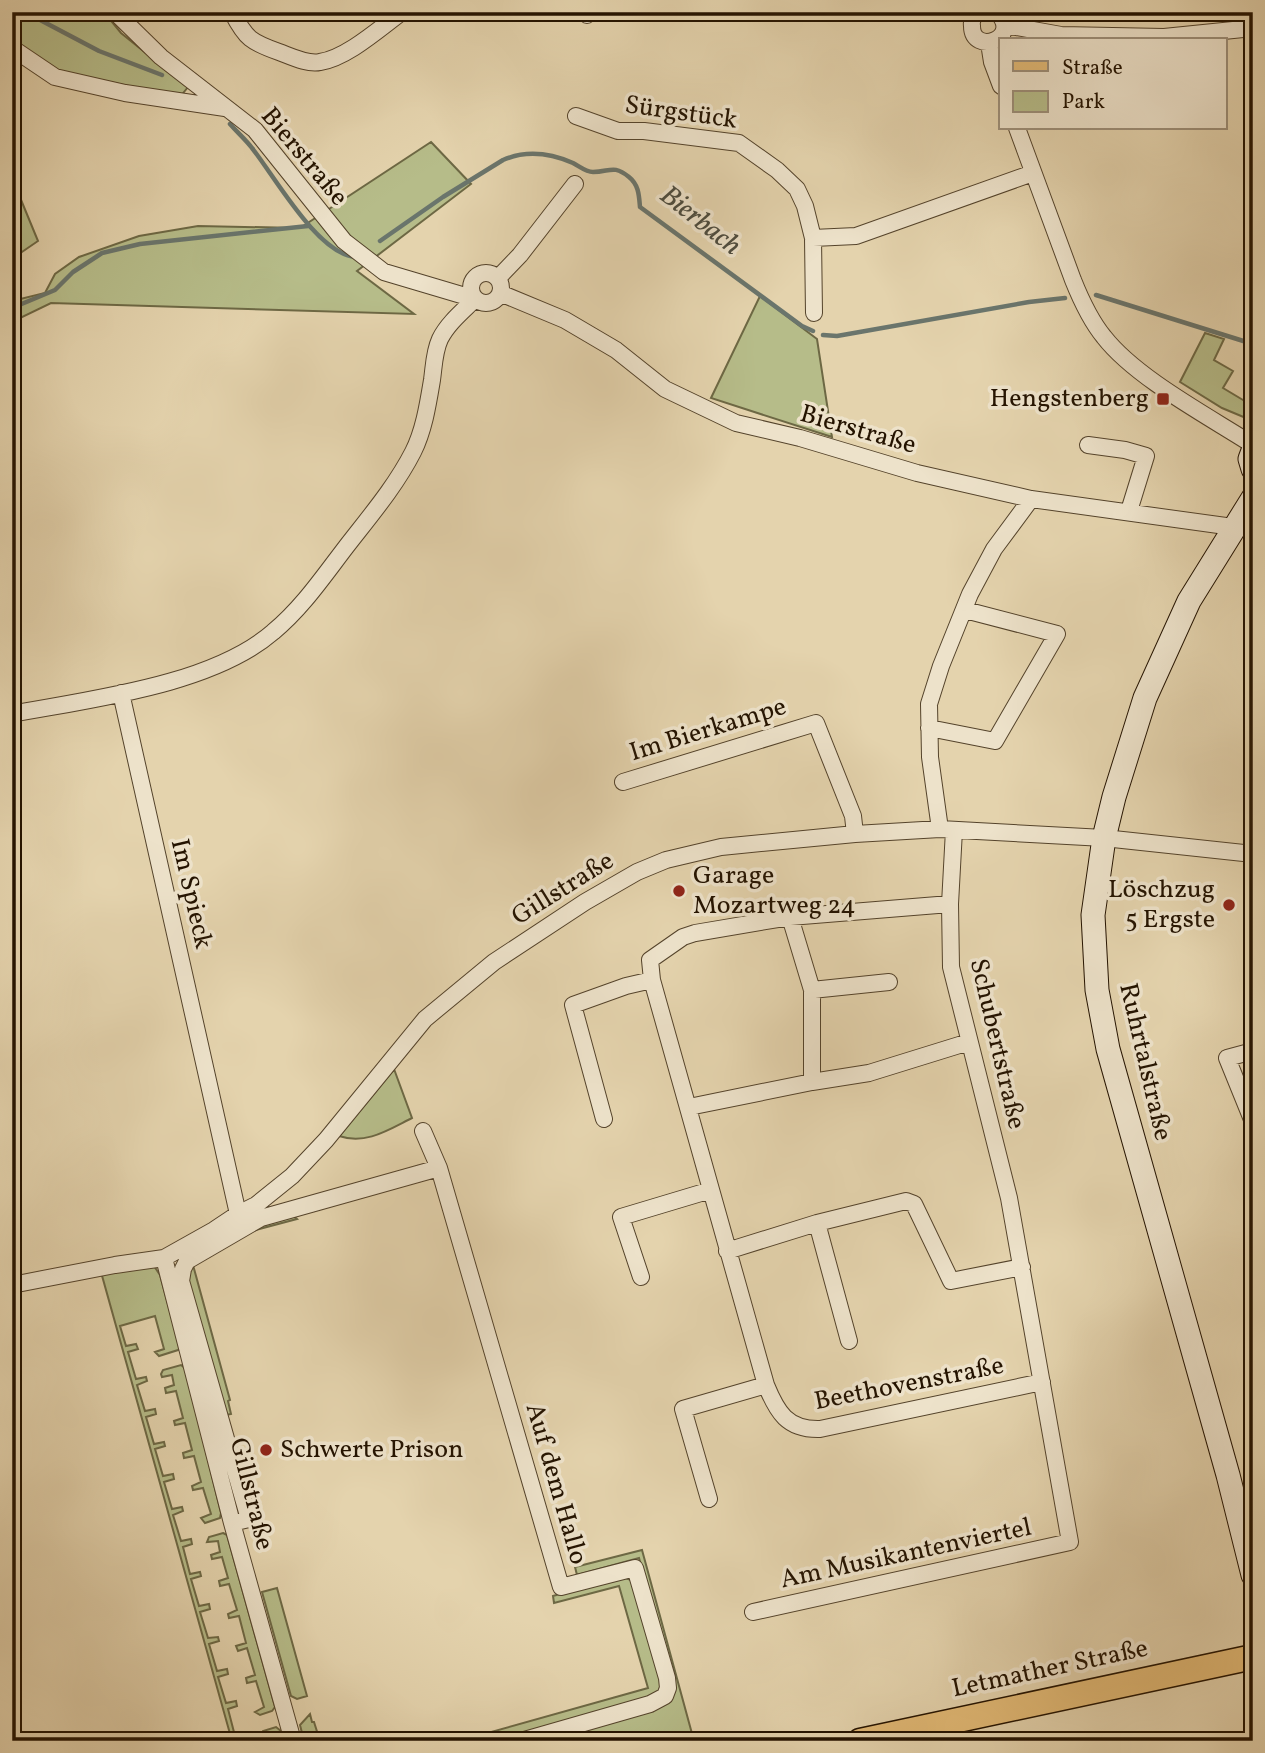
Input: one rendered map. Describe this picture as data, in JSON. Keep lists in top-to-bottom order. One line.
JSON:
{"streets":{"main road":["Ruhrtalstraße","Letmather Straße"],"street":["Sürgstück","Bierstraße","Im Bierkampe","Gillstraße","Im Spieck","Schubertstraße","Beethovenstraße","Auf dem Hallo","Am Musikantenviertel"]},"crossings":[["Bierstraße","Schubertstraße"],["Bierstraße","Ruhrtalstraße"],["Im Bierkampe","Gillstraße"],["Gillstraße","Im Spieck"],["Gillstraße","Schubertstraße"],["Gillstraße","Ruhrtalstraße"],["Schubertstraße","Beethovenstraße"],["Schubertstraße","Am Musikantenviertel"]],"water":["Bierbach"],"places":{"transit":["Hengstenberg"],"other":["Garage Mozartweg 24","Löschzug 5 Ergste","Schwerte Prison"]},"legend":["Straße","Park"]}
